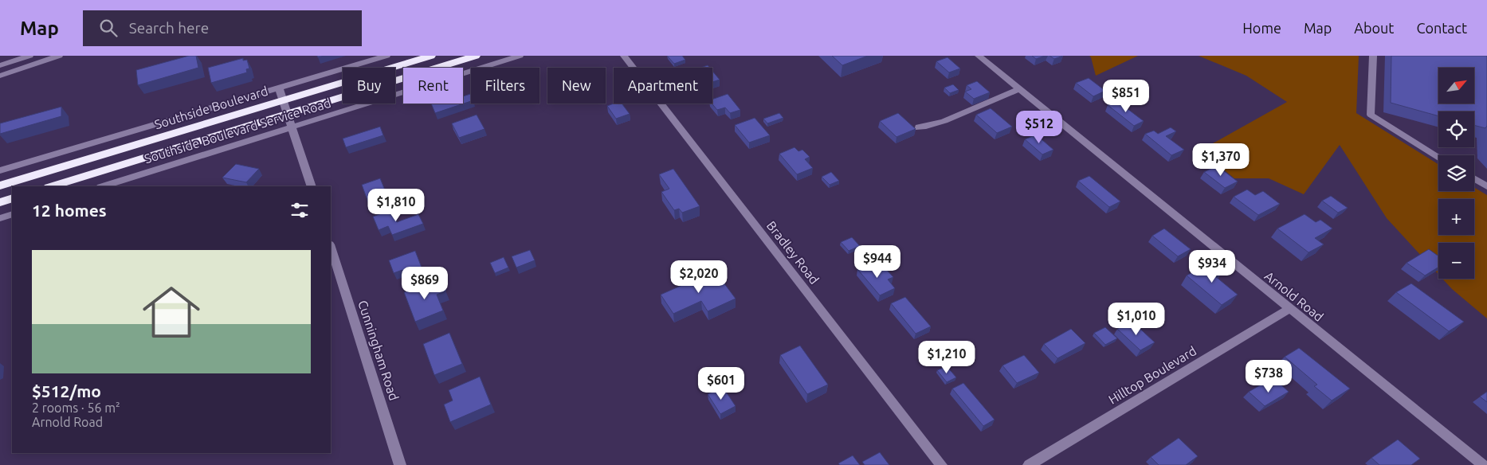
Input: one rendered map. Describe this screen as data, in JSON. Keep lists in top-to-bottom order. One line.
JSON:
{"streets":{"highway":["Southside Boulevard"],"street":["Southside Boulevard Service Road","Bradley Road","Arnold Road","Cunningham Road","Hilltop Boulevard"]},"crossings":[["Arnold Road","Hilltop Boulevard"]],"north":"top right","page":{"header":"Map","search":"Search here","nav":["Home","Map","About","Contact"],"map_buttons":["+","−"],"chip":["Buy","Rent","Filters","New","Apartment"],"price":["$851","$512","$1,370","$1,810","$944","$934","$2,020","$869","$1,010","$1,210","$738","$601"],"heading":"12 homes","list":[{"name":"$512/mo","note":"2 rooms · 56 m² · Arnold Road"}]}}
